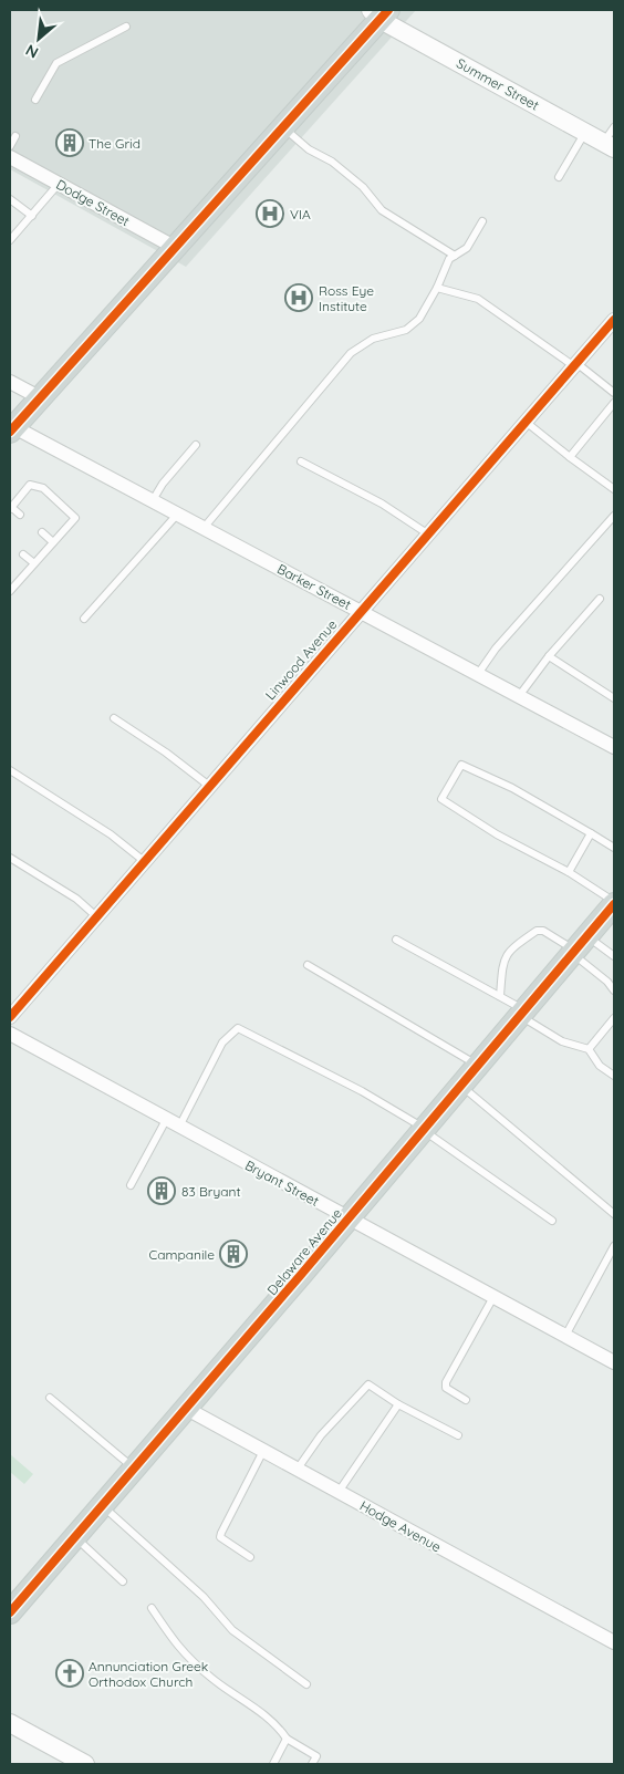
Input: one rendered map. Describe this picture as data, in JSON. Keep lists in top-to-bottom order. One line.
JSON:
{"streets":{"main road":["Delaware Avenue"],"street":["Summer Street","Dodge Street","Barker Street","Linwood Avenue","Bryant Street","Hodge Avenue"]},"crossings":[["Barker Street","Linwood Avenue"],["Bryant Street","Delaware Avenue"],["Delaware Avenue","Hodge Avenue"]],"places":{"building":["The Grid","83 Bryant","Campanile"],"hospital":["VIA","Ross Eye Institute"],"church":["Annunciation Greek Orthodox Church"]},"north":"bottom left"}
